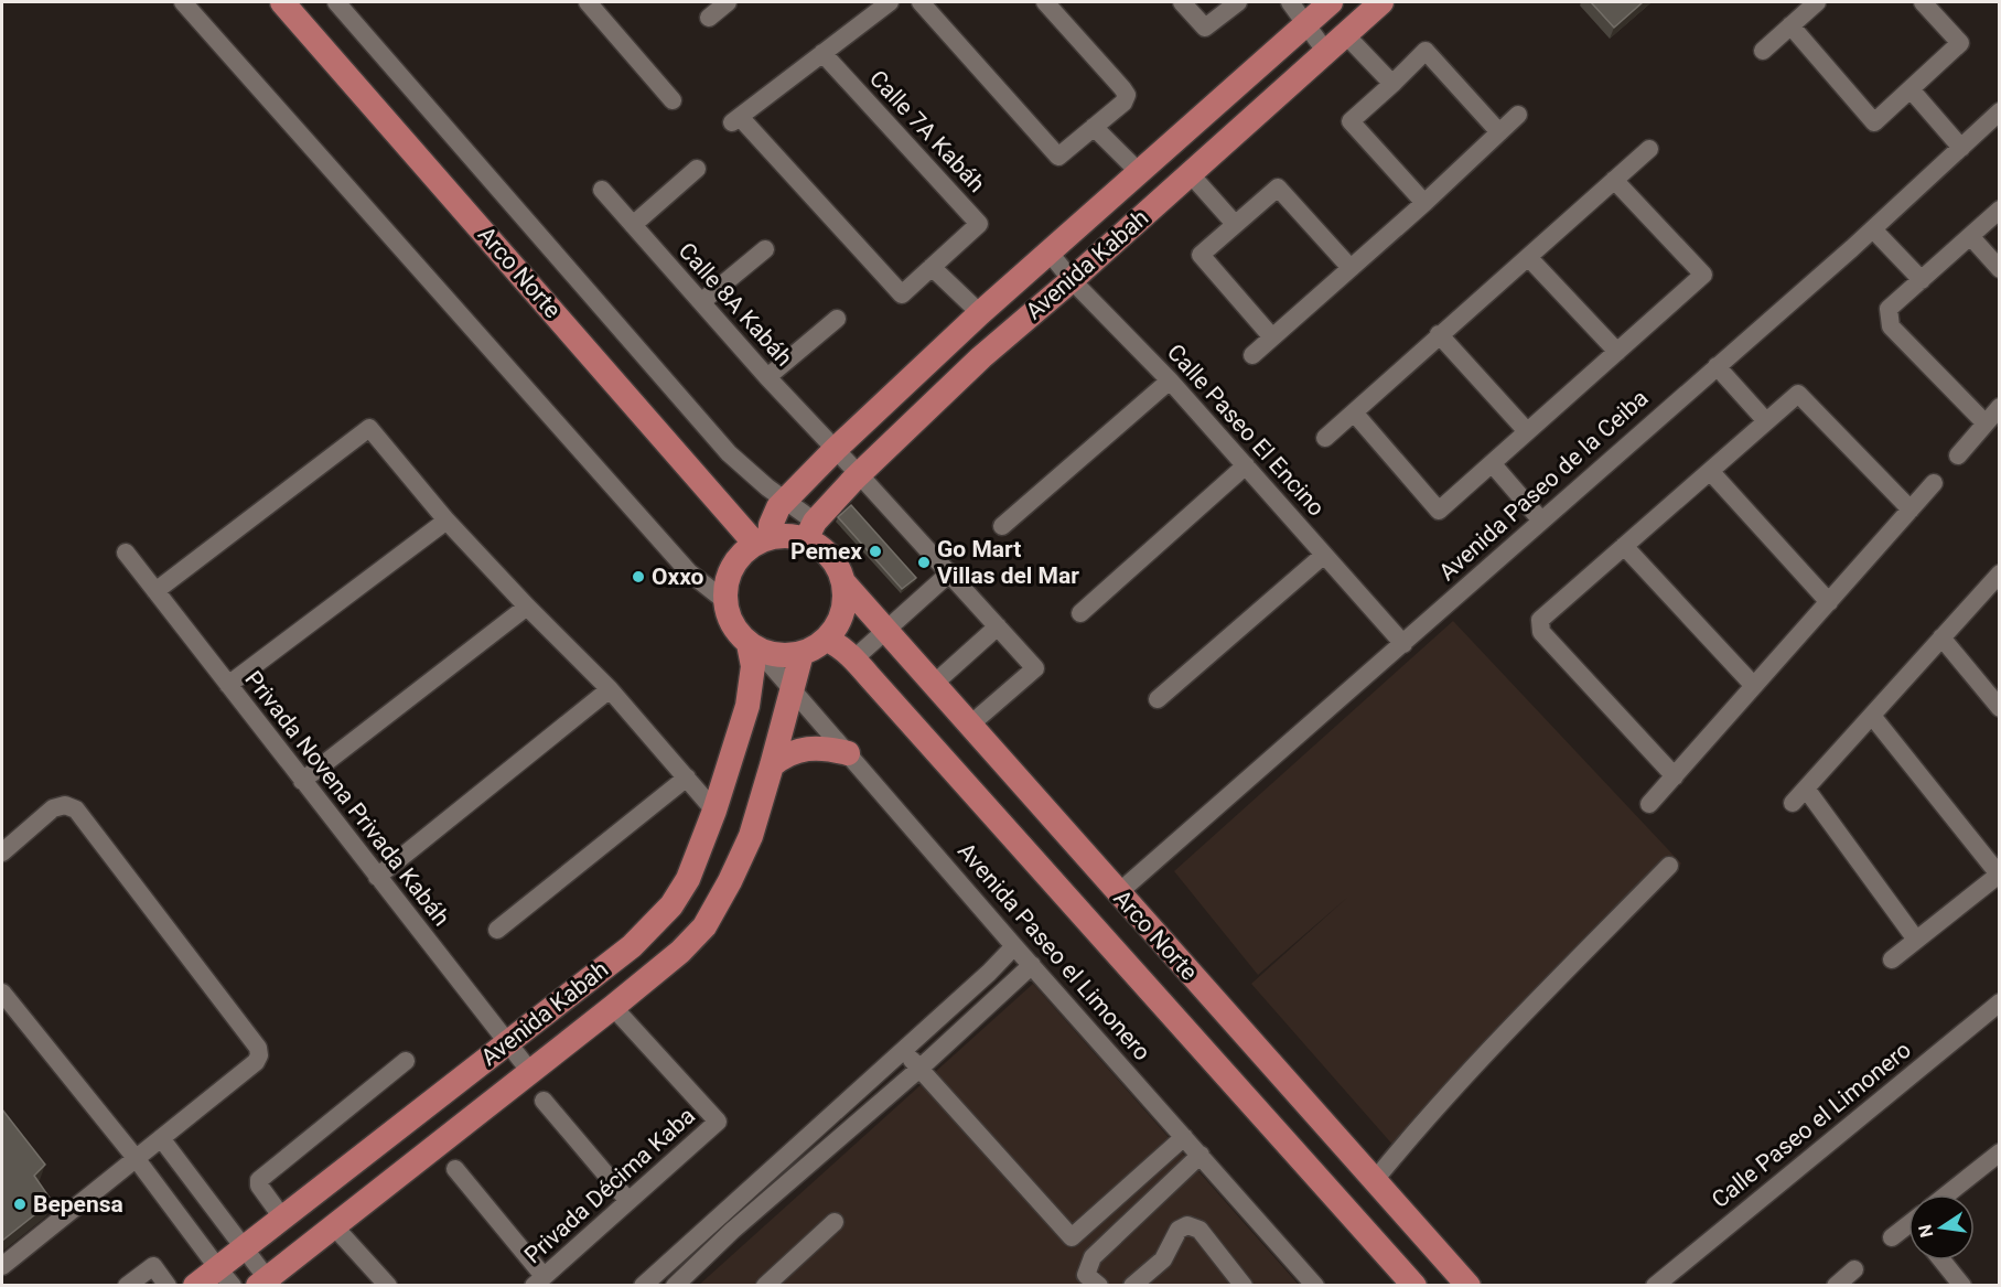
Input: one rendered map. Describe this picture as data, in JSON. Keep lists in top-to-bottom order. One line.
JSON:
{"streets":{"main road":["Avenida Kabah","Arco Norte"],"street":["Calle 7A Kabáh","Calle 8A Kabáh","Calle Paseo El Encino","Avenida Paseo de la Ceiba","Privada Novena Privada Kabáh","Avenida Paseo el Limonero","Calle Paseo el Limonero","Privada Décima Kaba"]},"crossings":[["Avenida Kabah","Arco Norte"],["Avenida Kabah","Calle 8A Kabáh"],["Avenida Kabah","Calle Paseo El Encino"],["Avenida Kabah","Privada Novena Privada Kabáh"],["Avenida Kabah","Avenida Paseo el Limonero"],["Avenida Kabah","Privada Décima Kaba"],["Arco Norte","Calle 8A Kabáh"],["Arco Norte","Avenida Paseo de la Ceiba"],["Arco Norte","Avenida Paseo el Limonero"],["Calle Paseo El Encino","Avenida Paseo de la Ceiba"]],"places":["Pemex","Go Mart Villas del Mar","Oxxo","Bepensa"],"north":"left"}
